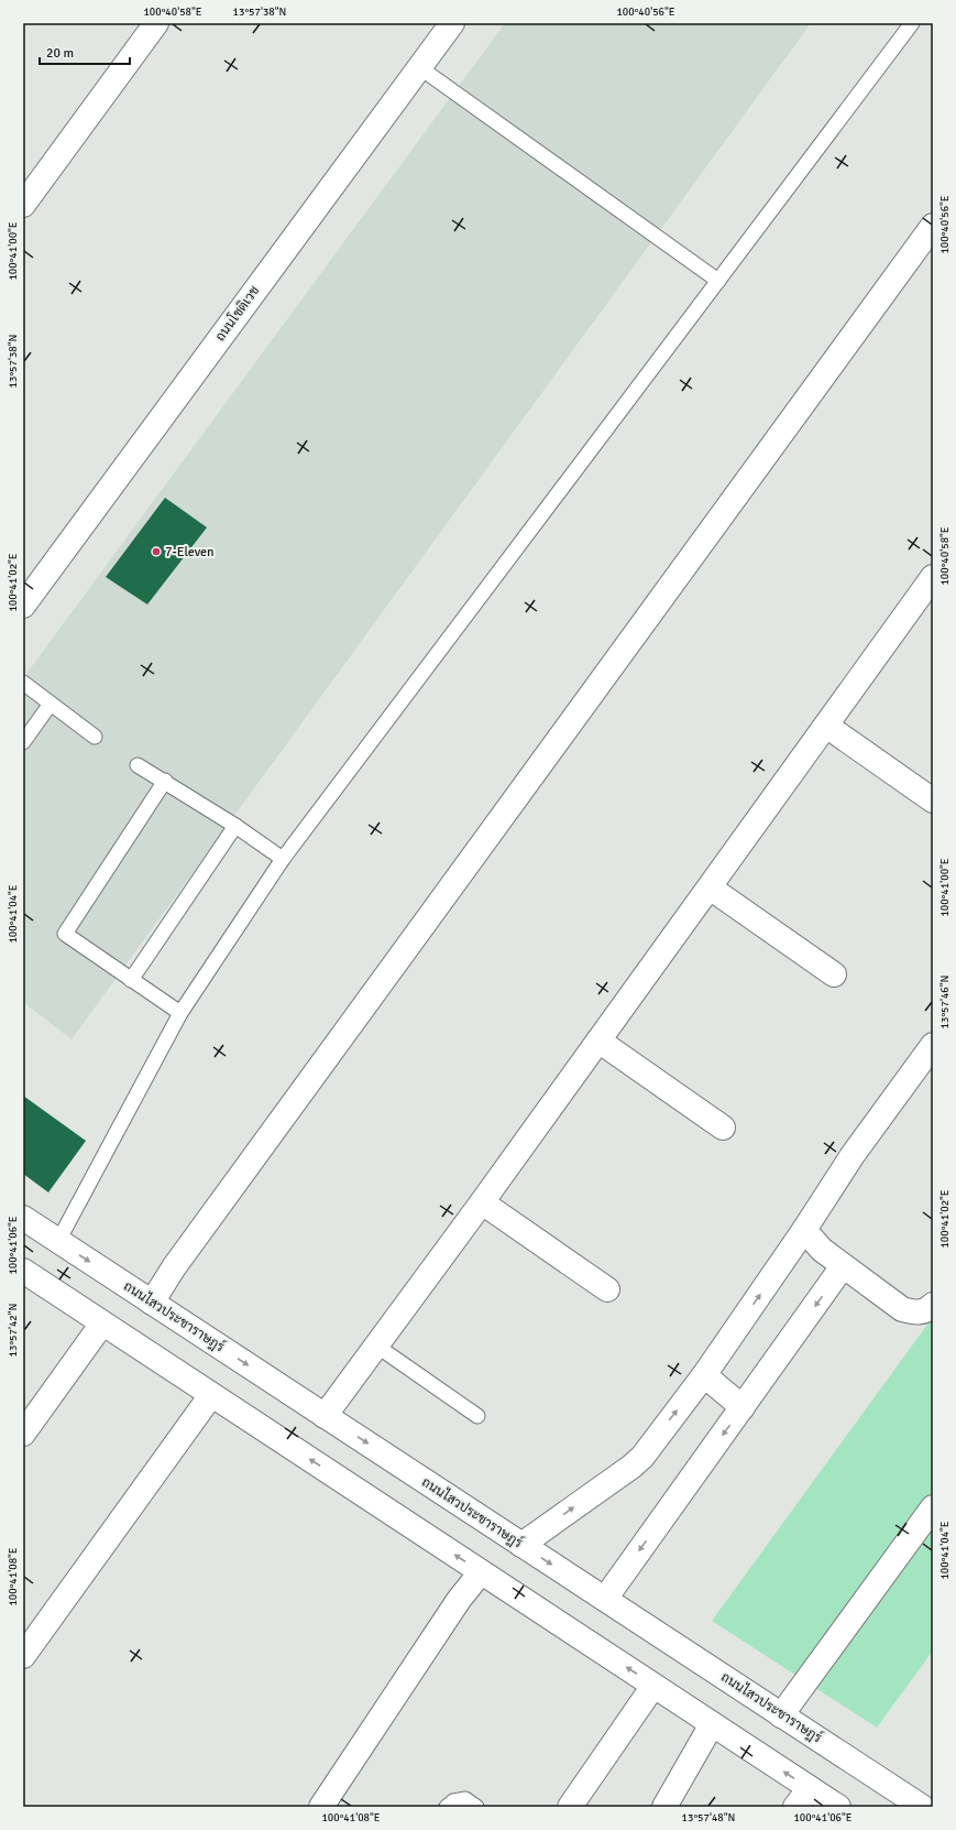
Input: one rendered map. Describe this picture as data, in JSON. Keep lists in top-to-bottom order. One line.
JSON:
{"streets":{"street":["ถนนโชติเวช","ถนนไสวประชาราษฎร์"]},"places":["7-Eleven"],"scale_bar":"20 m","coordinates":["100°40'58\"E","13°57'38\"N","100°40'56\"E","100°41'00\"E","100°41'02\"E","100°41'04\"E","13°57'46\"N","100°41'06\"E","13°57'42\"N","100°41'08\"E","13°57'48\"N"]}
